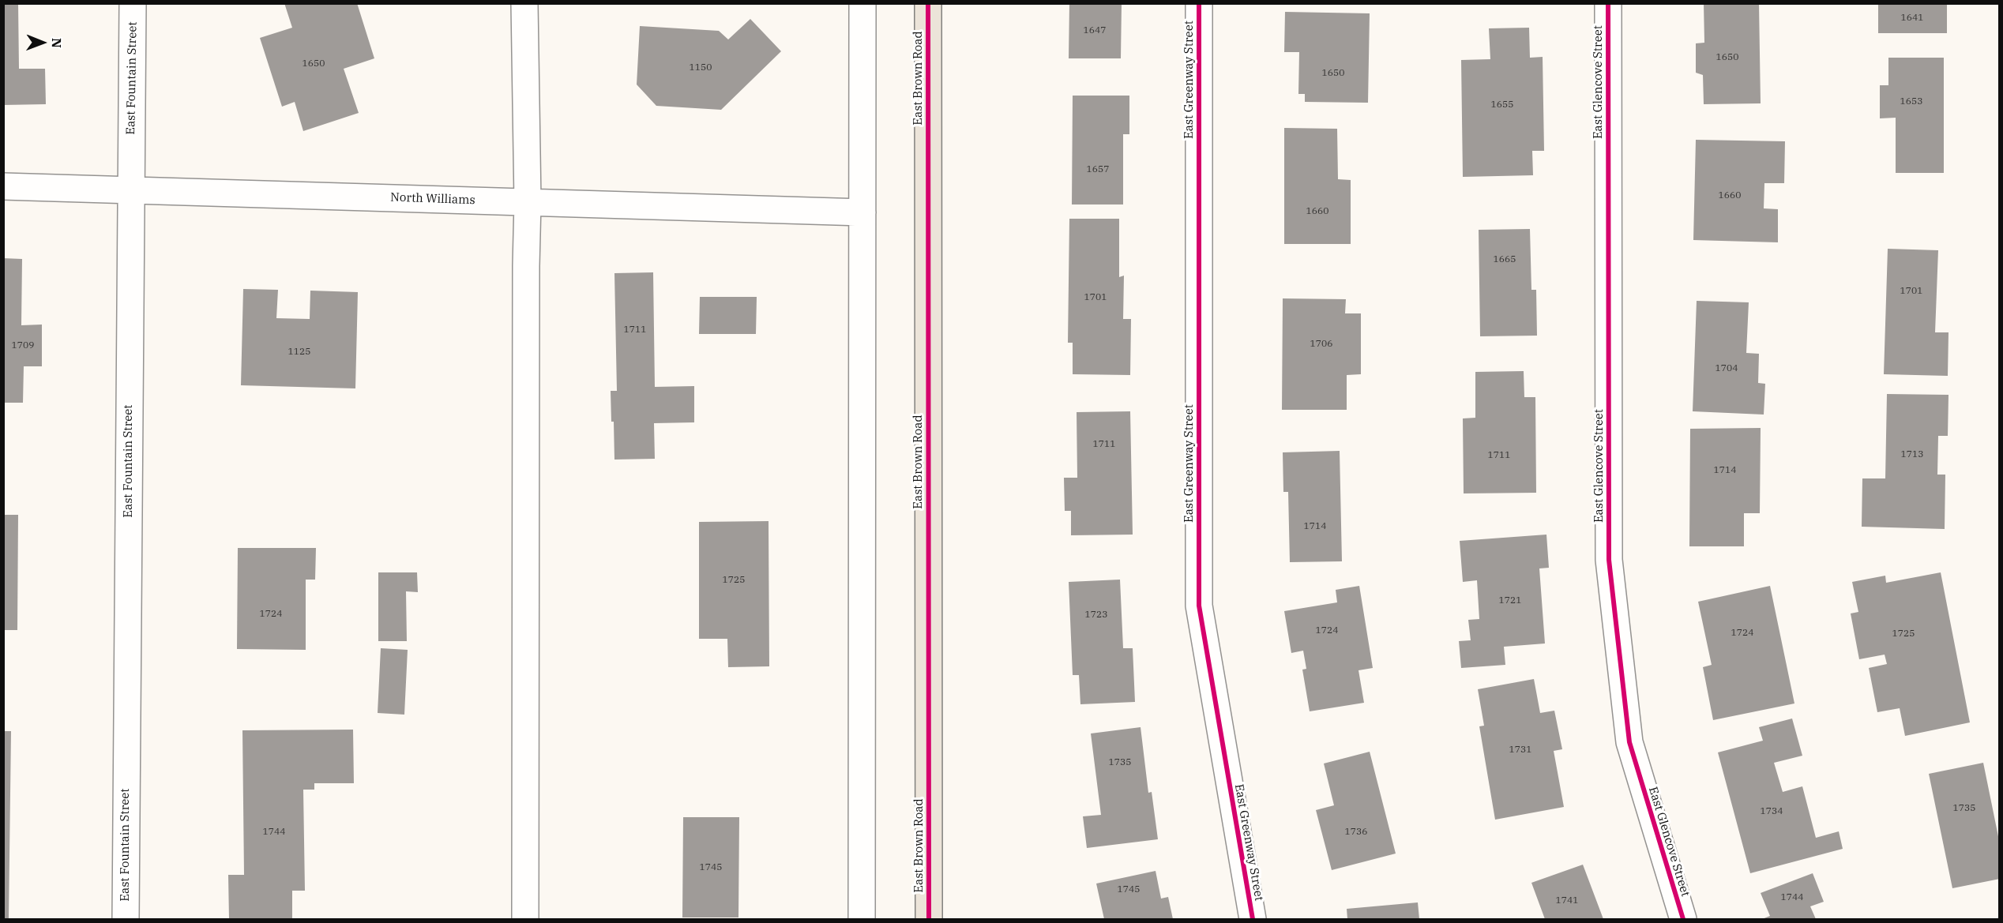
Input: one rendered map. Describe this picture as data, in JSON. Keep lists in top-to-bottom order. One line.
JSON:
{"streets":{"main road":["East Brown Road"],"street":["East Fountain Street","East Greenway Street","East Glencove Street","North Williams"]},"crossings":[["East Fountain Street","North Williams"]],"house_numbers":["1641","1647","1650","1650","1150","1650","1653","1655","1657","1660","1660","1665","1701","1701","1711","1706","1709","1125","1704","1711","1713","1711","1714","1714","1725","1721","1724","1723","1724","1724","1725","1731","1735","1735","1734","1744","1736","1745","1745","1744","1741"],"north":"right"}
